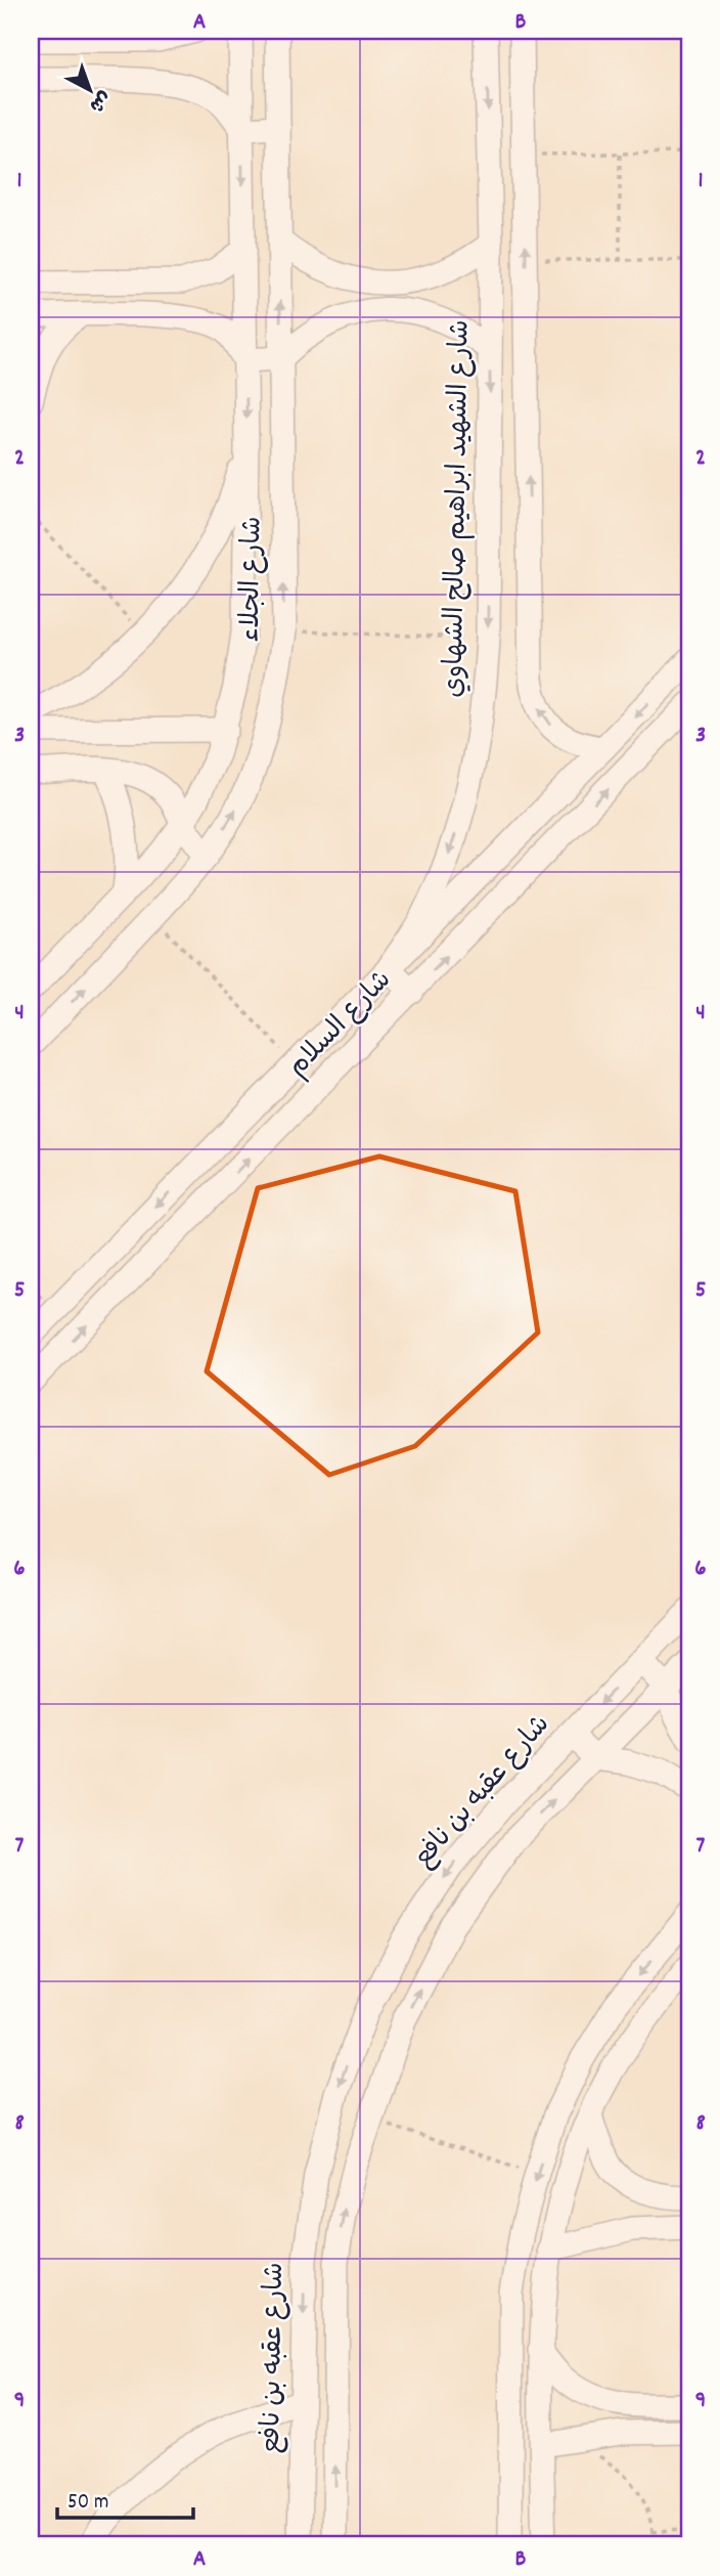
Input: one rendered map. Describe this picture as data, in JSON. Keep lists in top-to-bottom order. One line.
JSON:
{"streets":{"street":["شارع الشهيد ابراهيم صالح الشهاوي","شارع الجلاء","شارع السلام","شارع عقبه بن نافع"]},"crossings":[["شارع الشهيد ابراهيم صالح الشهاوي","شارع السلام"]],"one_way":["شارع الشهيد ابراهيم صالح الشهاوي"],"scale_bar":"50 m","north":"bottom right","grid":{"columns":["A","B"],"rows":["1","2","3","4","5","6","7","8","9"]}}
